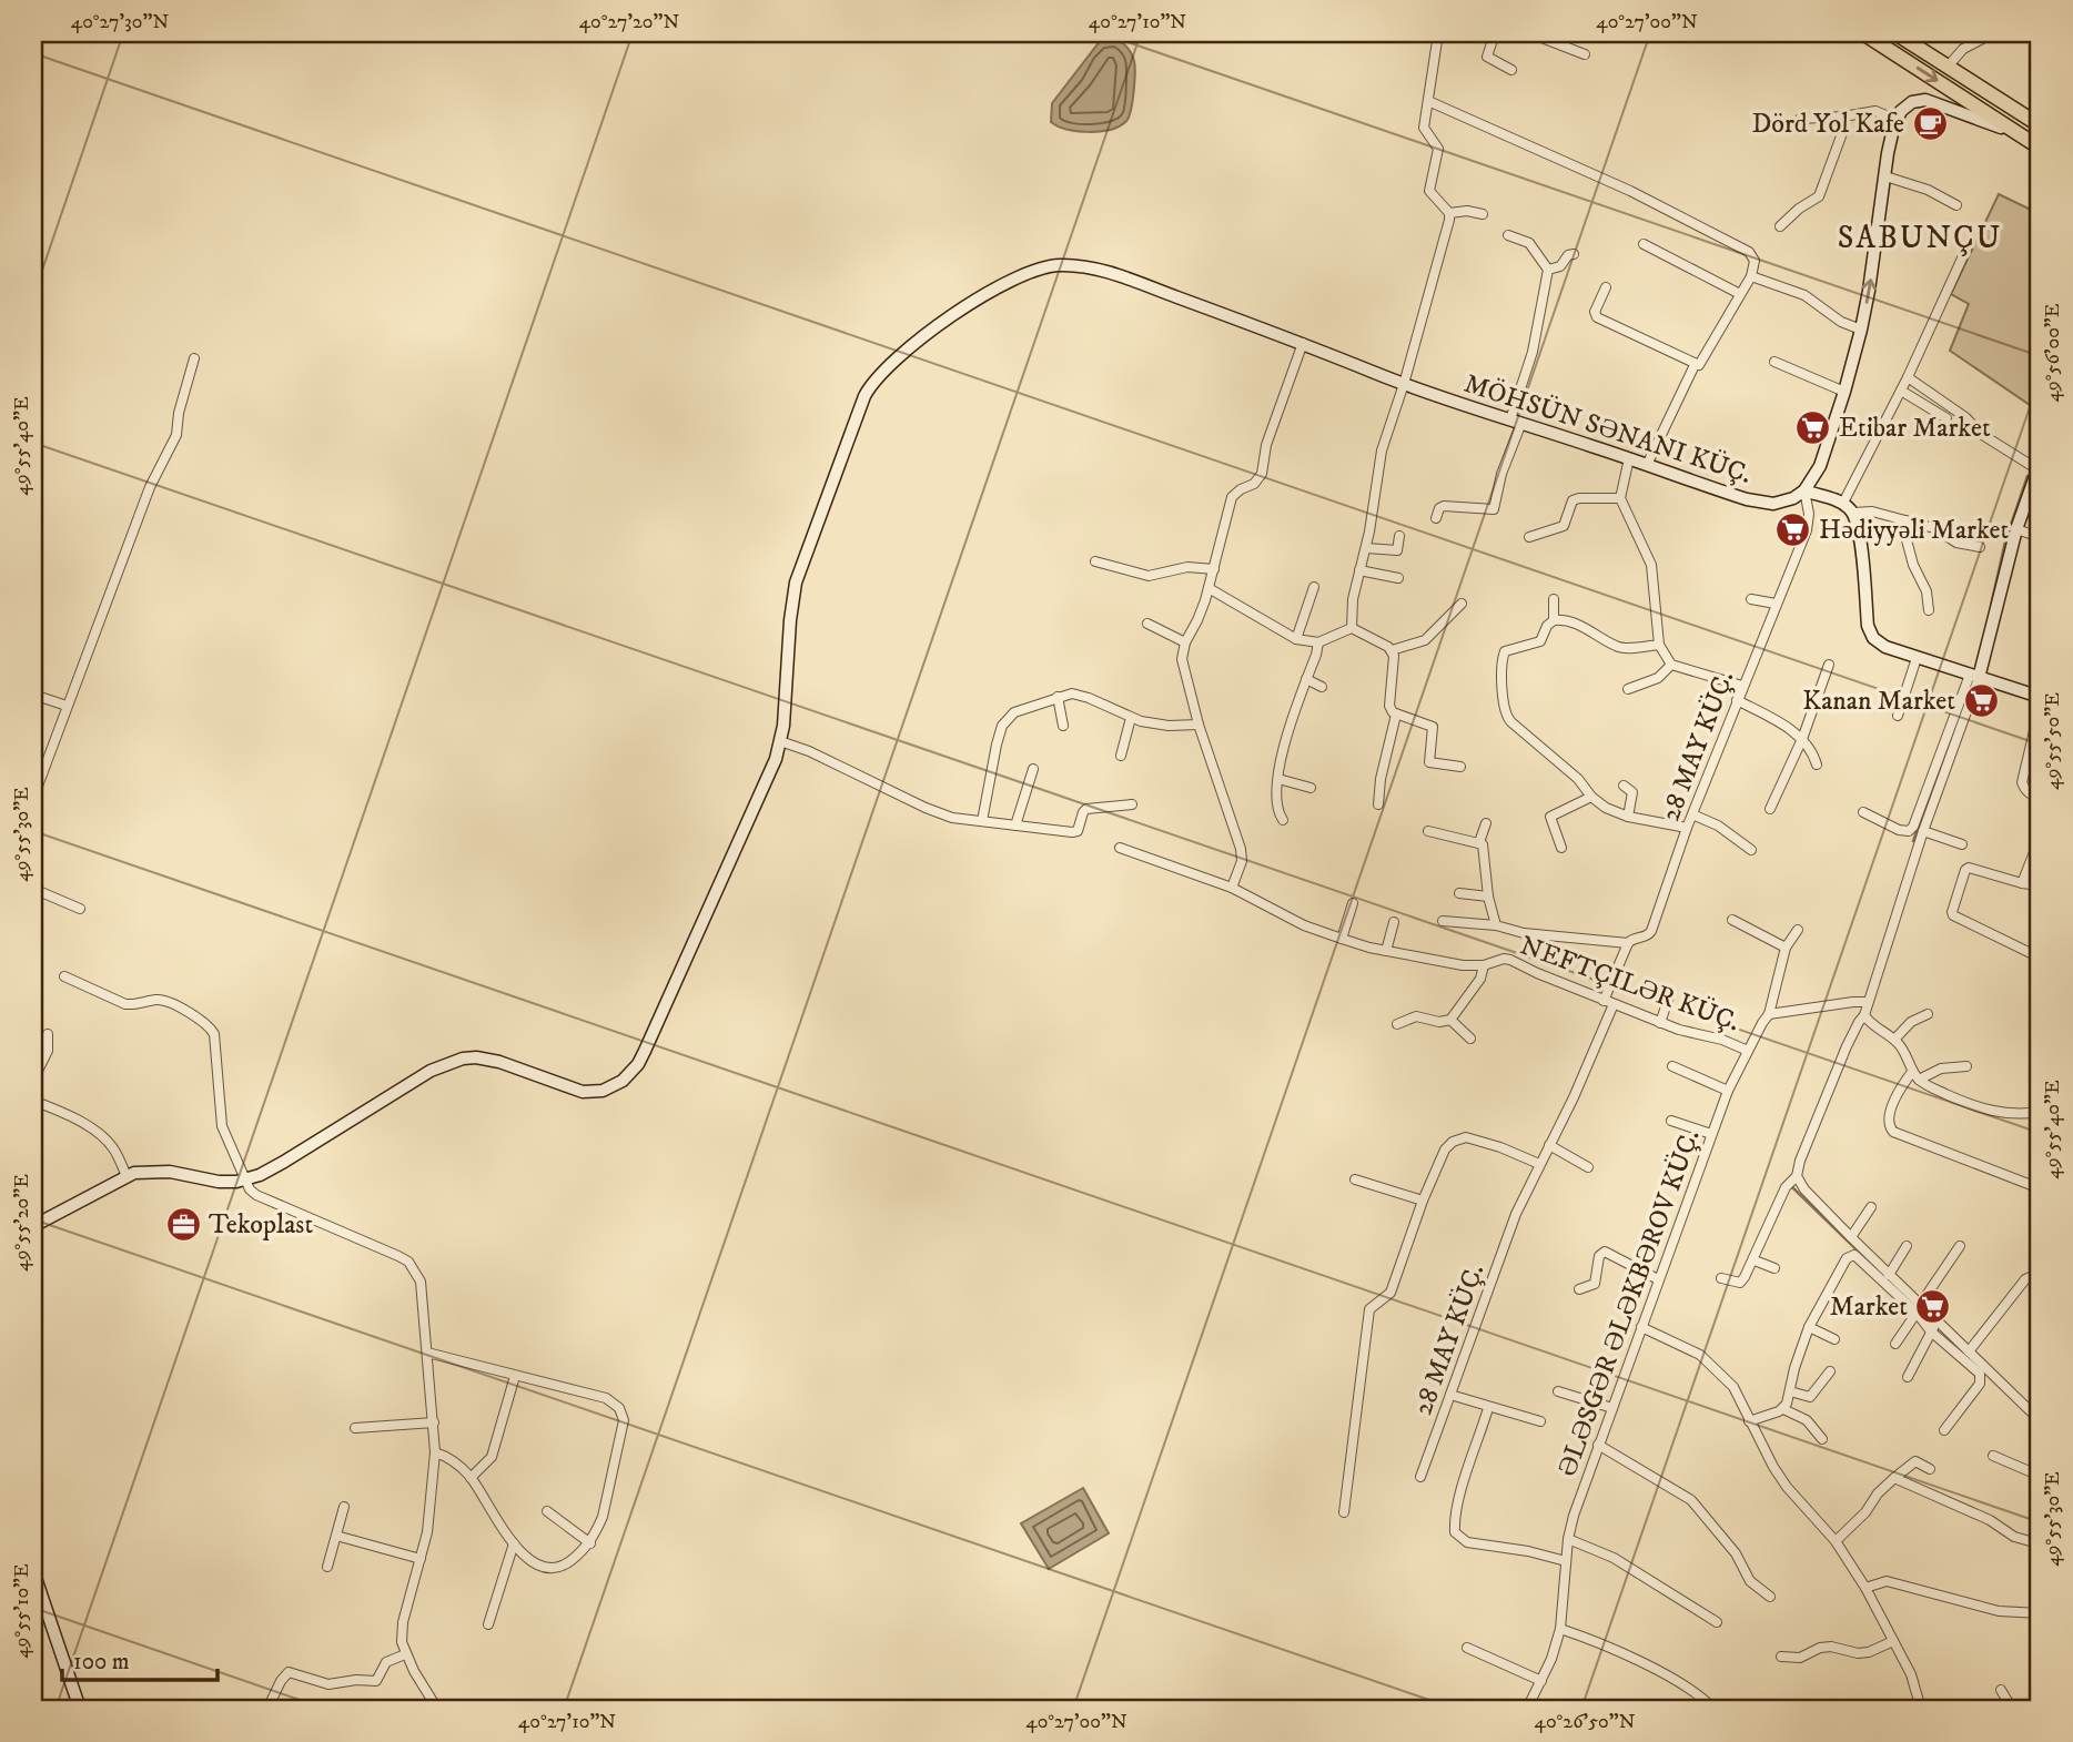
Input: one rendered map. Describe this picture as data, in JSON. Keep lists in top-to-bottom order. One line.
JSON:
{"streets":{"street":["MÖHSÜN SƏNANI KÜÇ.","28 MAY KÜÇ.","NEFTÇILƏR KÜÇ.","ƏLƏSGƏR ƏLƏKBƏROV KÜÇ."]},"crossings":[["MÖHSÜN SƏNANI KÜÇ.","28 MAY KÜÇ."],["28 MAY KÜÇ.","NEFTÇILƏR KÜÇ."],["NEFTÇILƏR KÜÇ.","ƏLƏSGƏR ƏLƏKBƏROV KÜÇ."]],"districts":["SABUNÇU"],"places":{"cafe":["Dörd Yol Kafe"],"supermarket":["Etibar Market","Hədiyyəli Market","Kanan Market","Market"],"office":["Tekoplast"]},"scale_bar":"100 m","coordinates":["40°27'30\"N","40°27'20\"N","40°27'10\"N","40°27'00\"N","49°56'00\"E","49°55'40\"E","49°55'50\"E","49°55'30\"E","49°55'20\"E","49°55'10\"E","40°26'50\"N"]}
